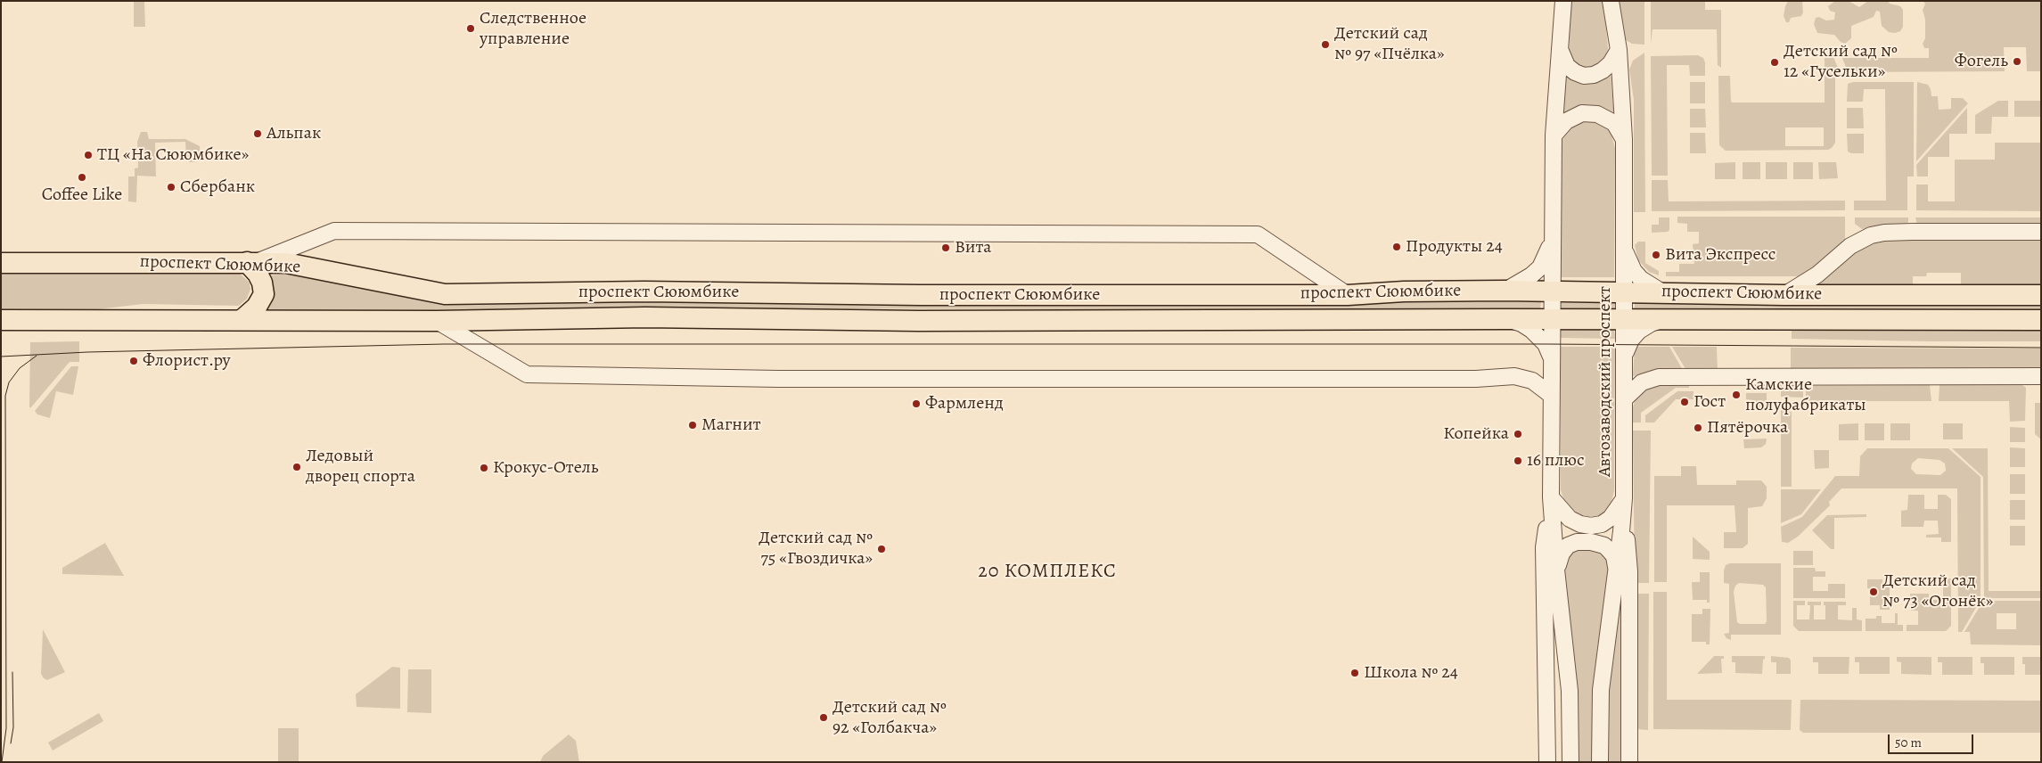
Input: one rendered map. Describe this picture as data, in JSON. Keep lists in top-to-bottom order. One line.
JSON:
{"streets":{"main road":["проспект Сююмбике"],"street":["Автозаводский проспект"]},"crossings":[["проспект Сююмбике","Автозаводский проспект"]],"districts":["20 КОМПЛЕКС"],"places":["Следственное управление","Детский сад № 97 «Пчёлка»","Фогель","Детский сад № 12 «Гусельки»","Альпак","ТЦ «На Сююмбике»","Coffee Like","Сбербанк","Продукты 24","Вита","Вита Экспресс","Флорист.ру","Камские полуфабрикаты","Гост","Фармленд","Магнит","Пятёрочка","Копейка","16 плюс","Ледовый дворец спорта","Крокус-Отель","Детский сад № 75 «Гвоздичка»","Детский сад № 73 «Огонёк»","Школа № 24","Детский сад № 92 «Голбакча»"],"scale_bar":"50 m"}
